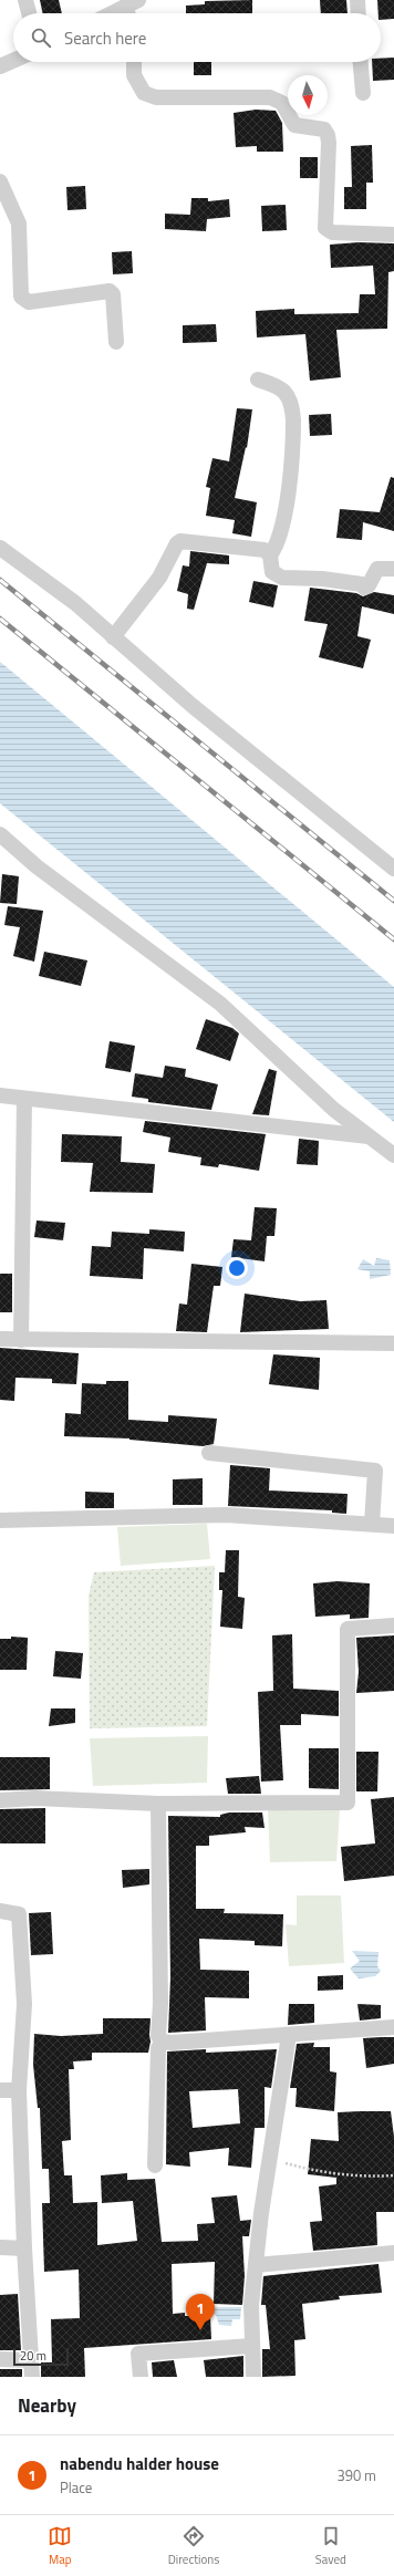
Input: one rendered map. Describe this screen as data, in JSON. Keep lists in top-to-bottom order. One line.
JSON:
{"scale_bar":"20 m","north":"bottom","page":{"search":"Search here","pins":"1","scale":"20 m","heading":"Nearby","list":[{"mark":"1","name":"nabendu halder house","note":"Place","value":"390 m"}],"nav":["Map","Directions","Saved"]}}
